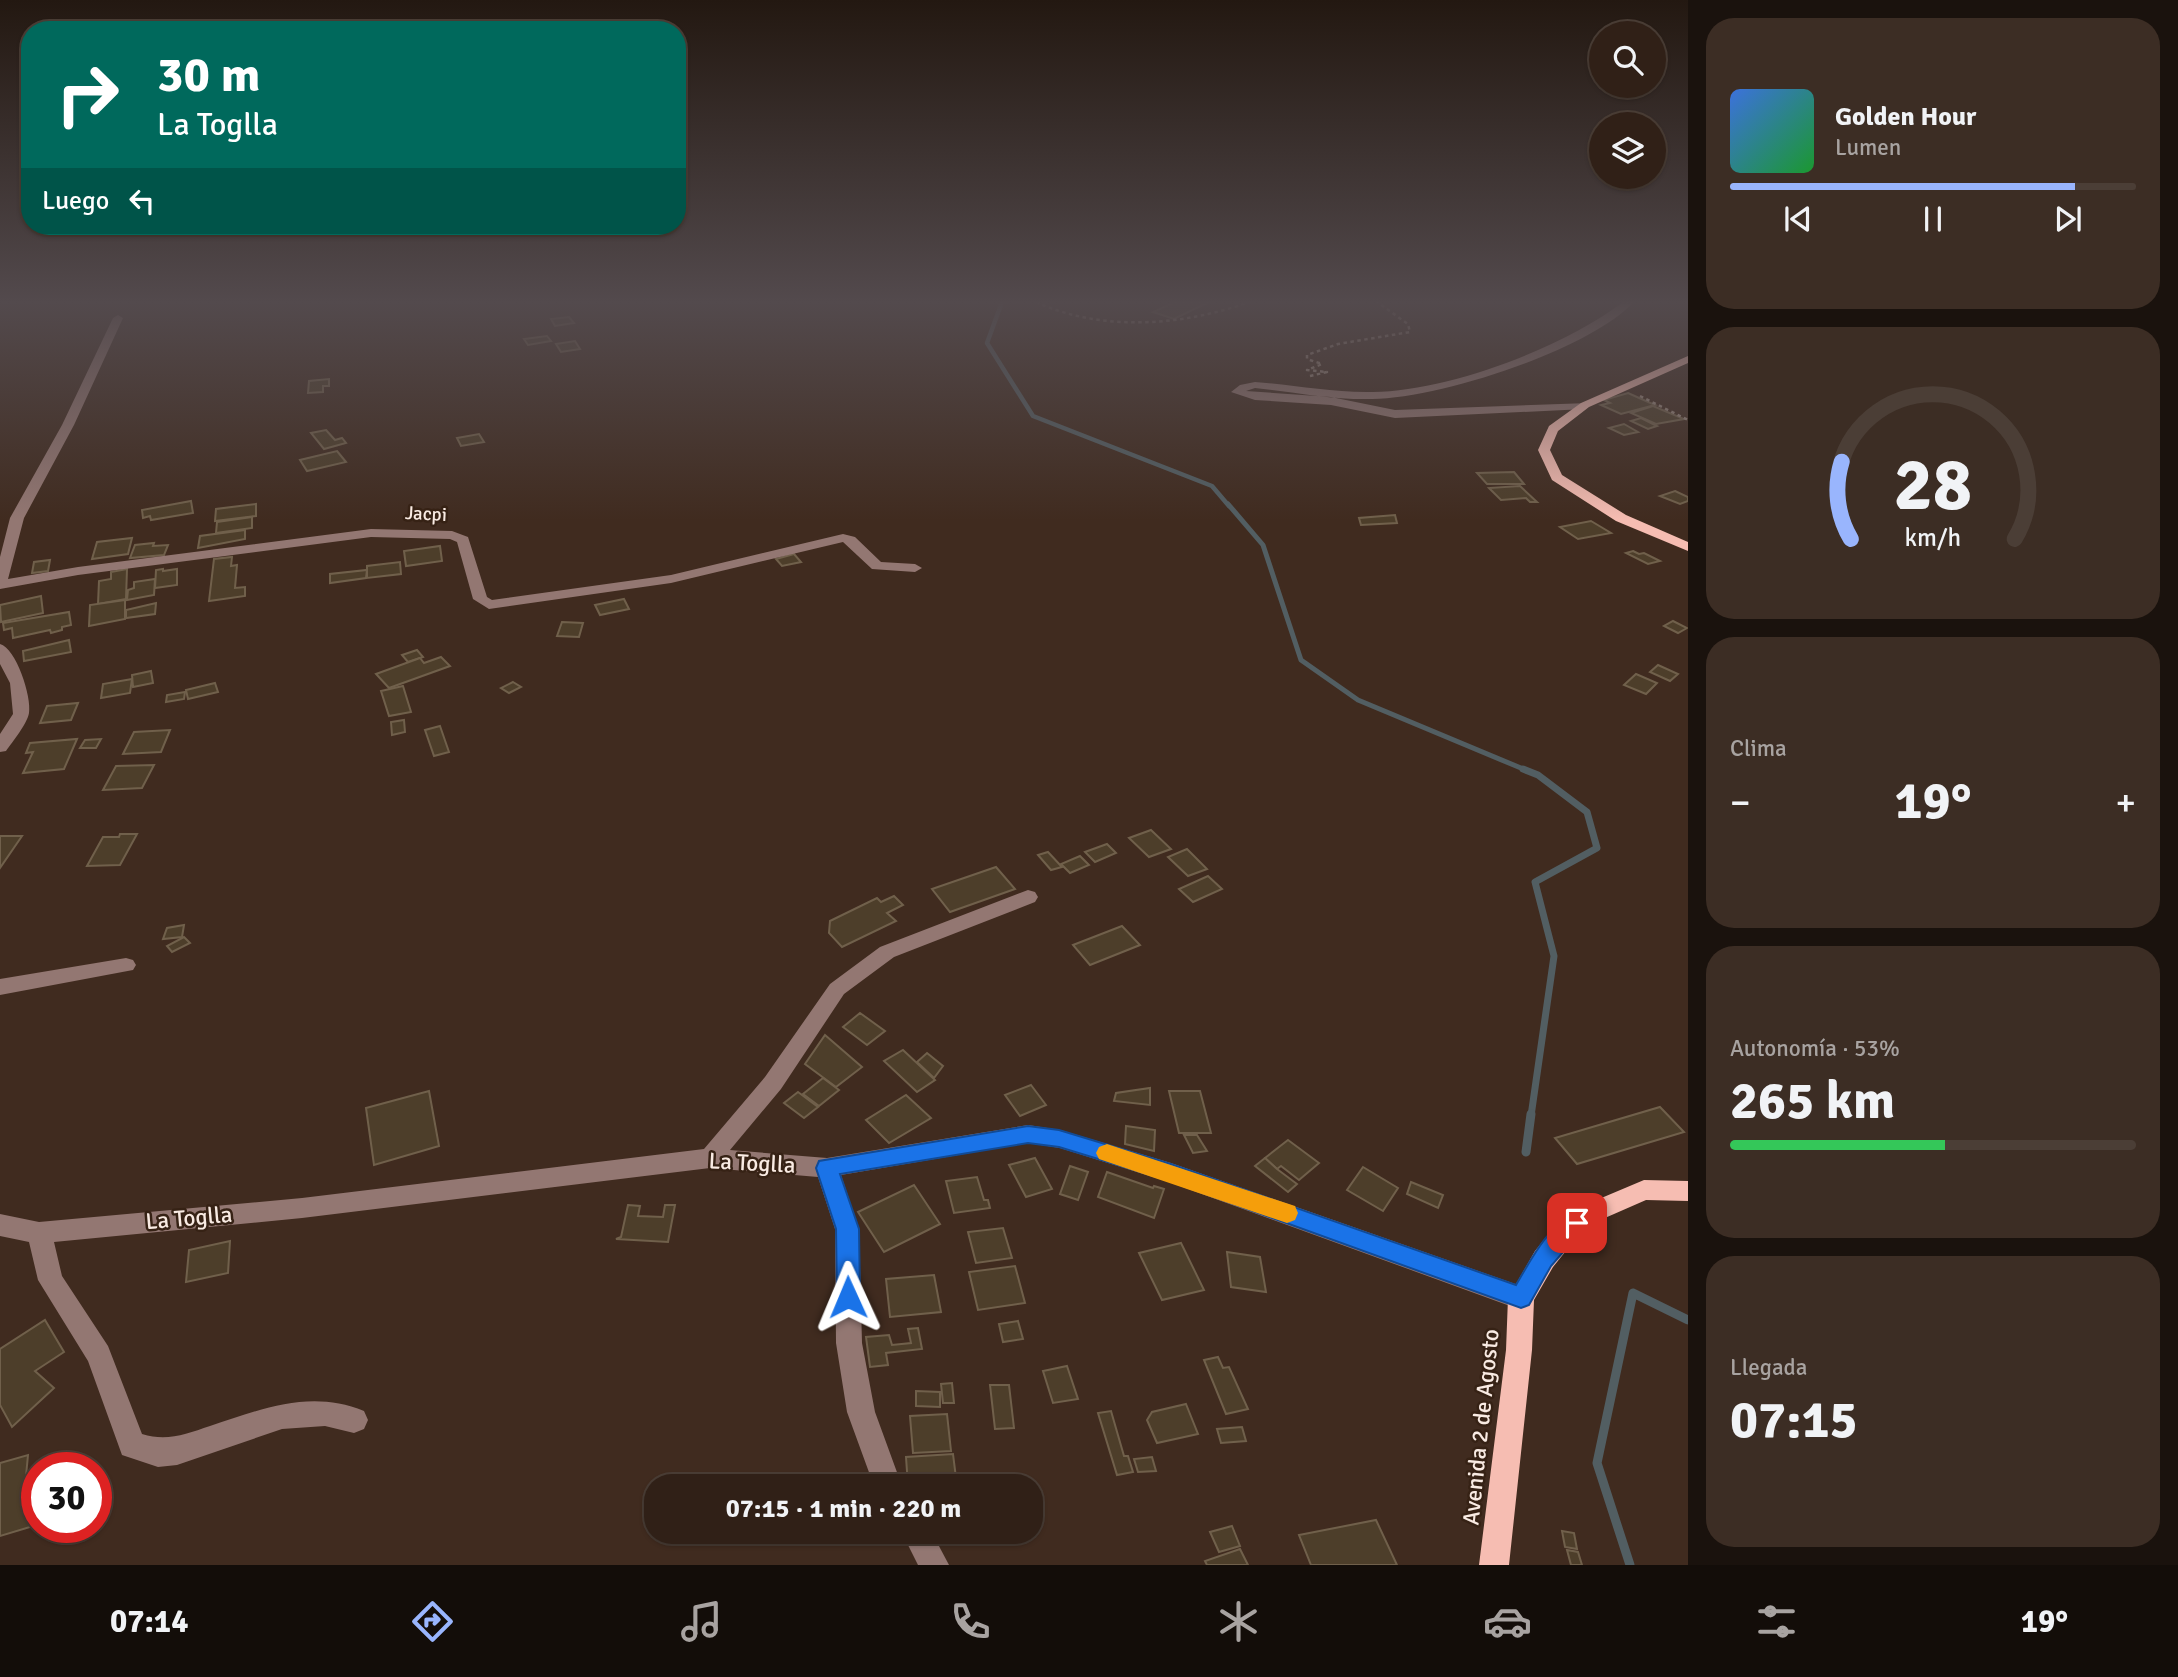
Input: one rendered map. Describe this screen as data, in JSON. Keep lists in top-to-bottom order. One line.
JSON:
{"streets":{"main road":["Avenida 2 de Agosto"],"street":["Jacpi","La Toglla"]},"crossings":[["La Toglla","Avenida 2 de Agosto"]],"page":{"turn":["30 m","La Toglla"],"song":["Golden Hour","Lumen"],"then":"Luego","tile":["Clima",["Autonomía · 53%","265 km"],["Llegada","07:15"]],"heat":["−","19°","+"],"limit":"30","trip":"07:15 · 1 min · 220 m","tabs":["07:14","19°"],"gauge":["28","km/h"]}}
